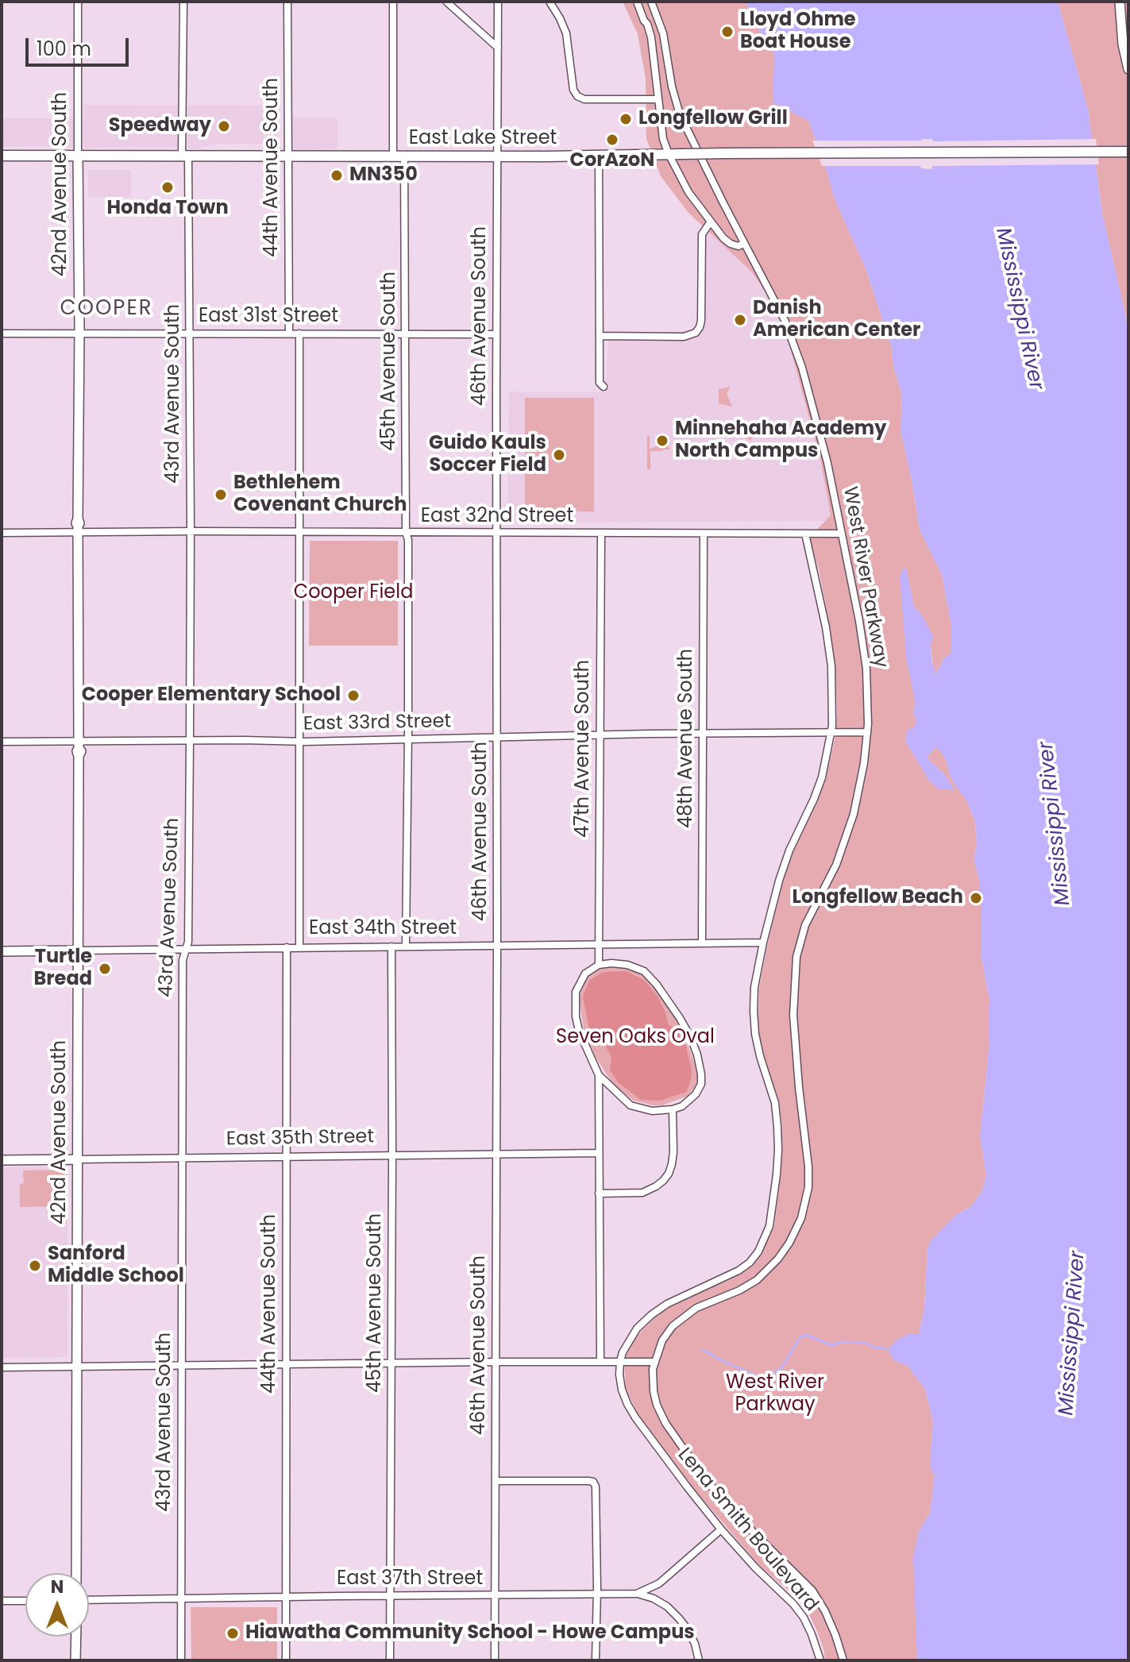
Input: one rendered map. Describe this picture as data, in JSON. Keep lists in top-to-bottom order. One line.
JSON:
{"streets":{"main road":["East Lake Street"],"street":["44th Avenue South","42nd Avenue South","46th Avenue South","East 31st Street","45th Avenue South","43rd Avenue South","East 32nd Street","West River Parkway","East 33rd Street","48th Avenue South","47th Avenue South","East 34th Street","East 35th Street","Lena Smith Boulevard","East 37th Street"]},"crossings":[["East Lake Street","44th Avenue South"],["East Lake Street","42nd Avenue South"],["East Lake Street","46th Avenue South"],["East Lake Street","45th Avenue South"],["East Lake Street","43rd Avenue South"],["44th Avenue South","East 31st Street"],["44th Avenue South","East 34th Street"],["44th Avenue South","East 35th Street"],["44th Avenue South","East 37th Street"],["42nd Avenue South","East 31st Street"],["42nd Avenue South","East 32nd Street"],["42nd Avenue South","East 33rd Street"],["42nd Avenue South","East 34th Street"],["42nd Avenue South","East 35th Street"],["46th Avenue South","East 31st Street"],["46th Avenue South","East 32nd Street"],["46th Avenue South","East 33rd Street"],["46th Avenue South","East 34th Street"],["46th Avenue South","East 35th Street"],["46th Avenue South","East 37th Street"],["East 31st Street","45th Avenue South"],["East 31st Street","43rd Avenue South"],["45th Avenue South","East 32nd Street"],["45th Avenue South","East 33rd Street"],["45th Avenue South","East 34th Street"],["45th Avenue South","East 35th Street"],["45th Avenue South","East 37th Street"],["43rd Avenue South","East 32nd Street"],["43rd Avenue South","East 33rd Street"],["43rd Avenue South","East 34th Street"],["43rd Avenue South","East 35th Street"],["43rd Avenue South","East 37th Street"],["East 32nd Street","West River Parkway"],["East 32nd Street","48th Avenue South"],["East 32nd Street","47th Avenue South"],["West River Parkway","East 33rd Street"],["East 33rd Street","48th Avenue South"],["East 33rd Street","47th Avenue South"],["48th Avenue South","East 34th Street"],["47th Avenue South","East 34th Street"],["Lena Smith Boulevard","East 37th Street"]],"districts":["COOPER"],"water":["Mississippi River"],"parks":["Cooper Field","Seven Oaks Oval","West River Parkway"],"places":["Lloyd Ohme Boat House","Longfellow Grill","Speedway","CorAzoN","MN350","Honda Town","Danish American Center","Minnehaha Academy North Campus","Guido Kauls Soccer Field","Bethlehem Covenant Church","Cooper Elementary School","Longfellow Beach","Turtle Bread","Sanford Middle School","Hiawatha Community School - Howe Campus"],"scale_bar":"100 m","north":"top"}
